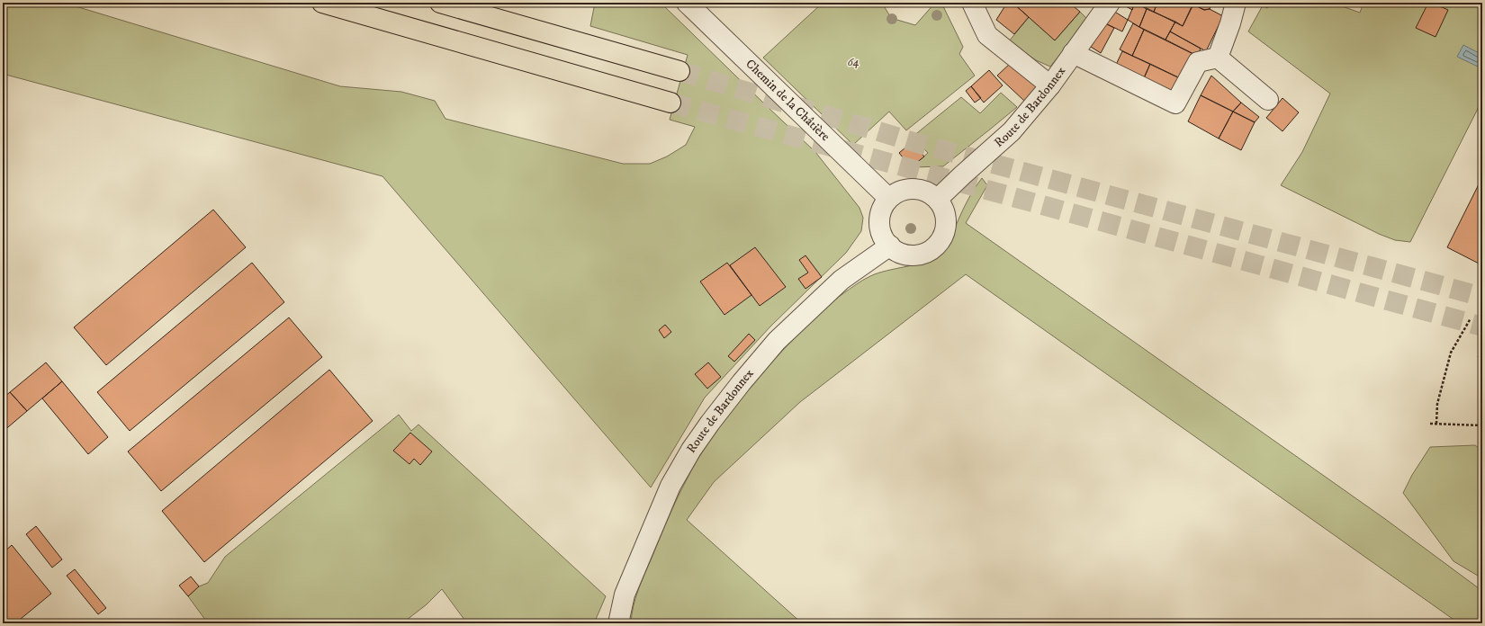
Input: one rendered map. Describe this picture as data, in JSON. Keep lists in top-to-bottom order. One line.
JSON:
{"streets":{"street":["Chemin de la Châtière","Route de Bardonnex"]},"crossings":[["Chemin de la Châtière","Route de Bardonnex"]],"parks":["64"]}
